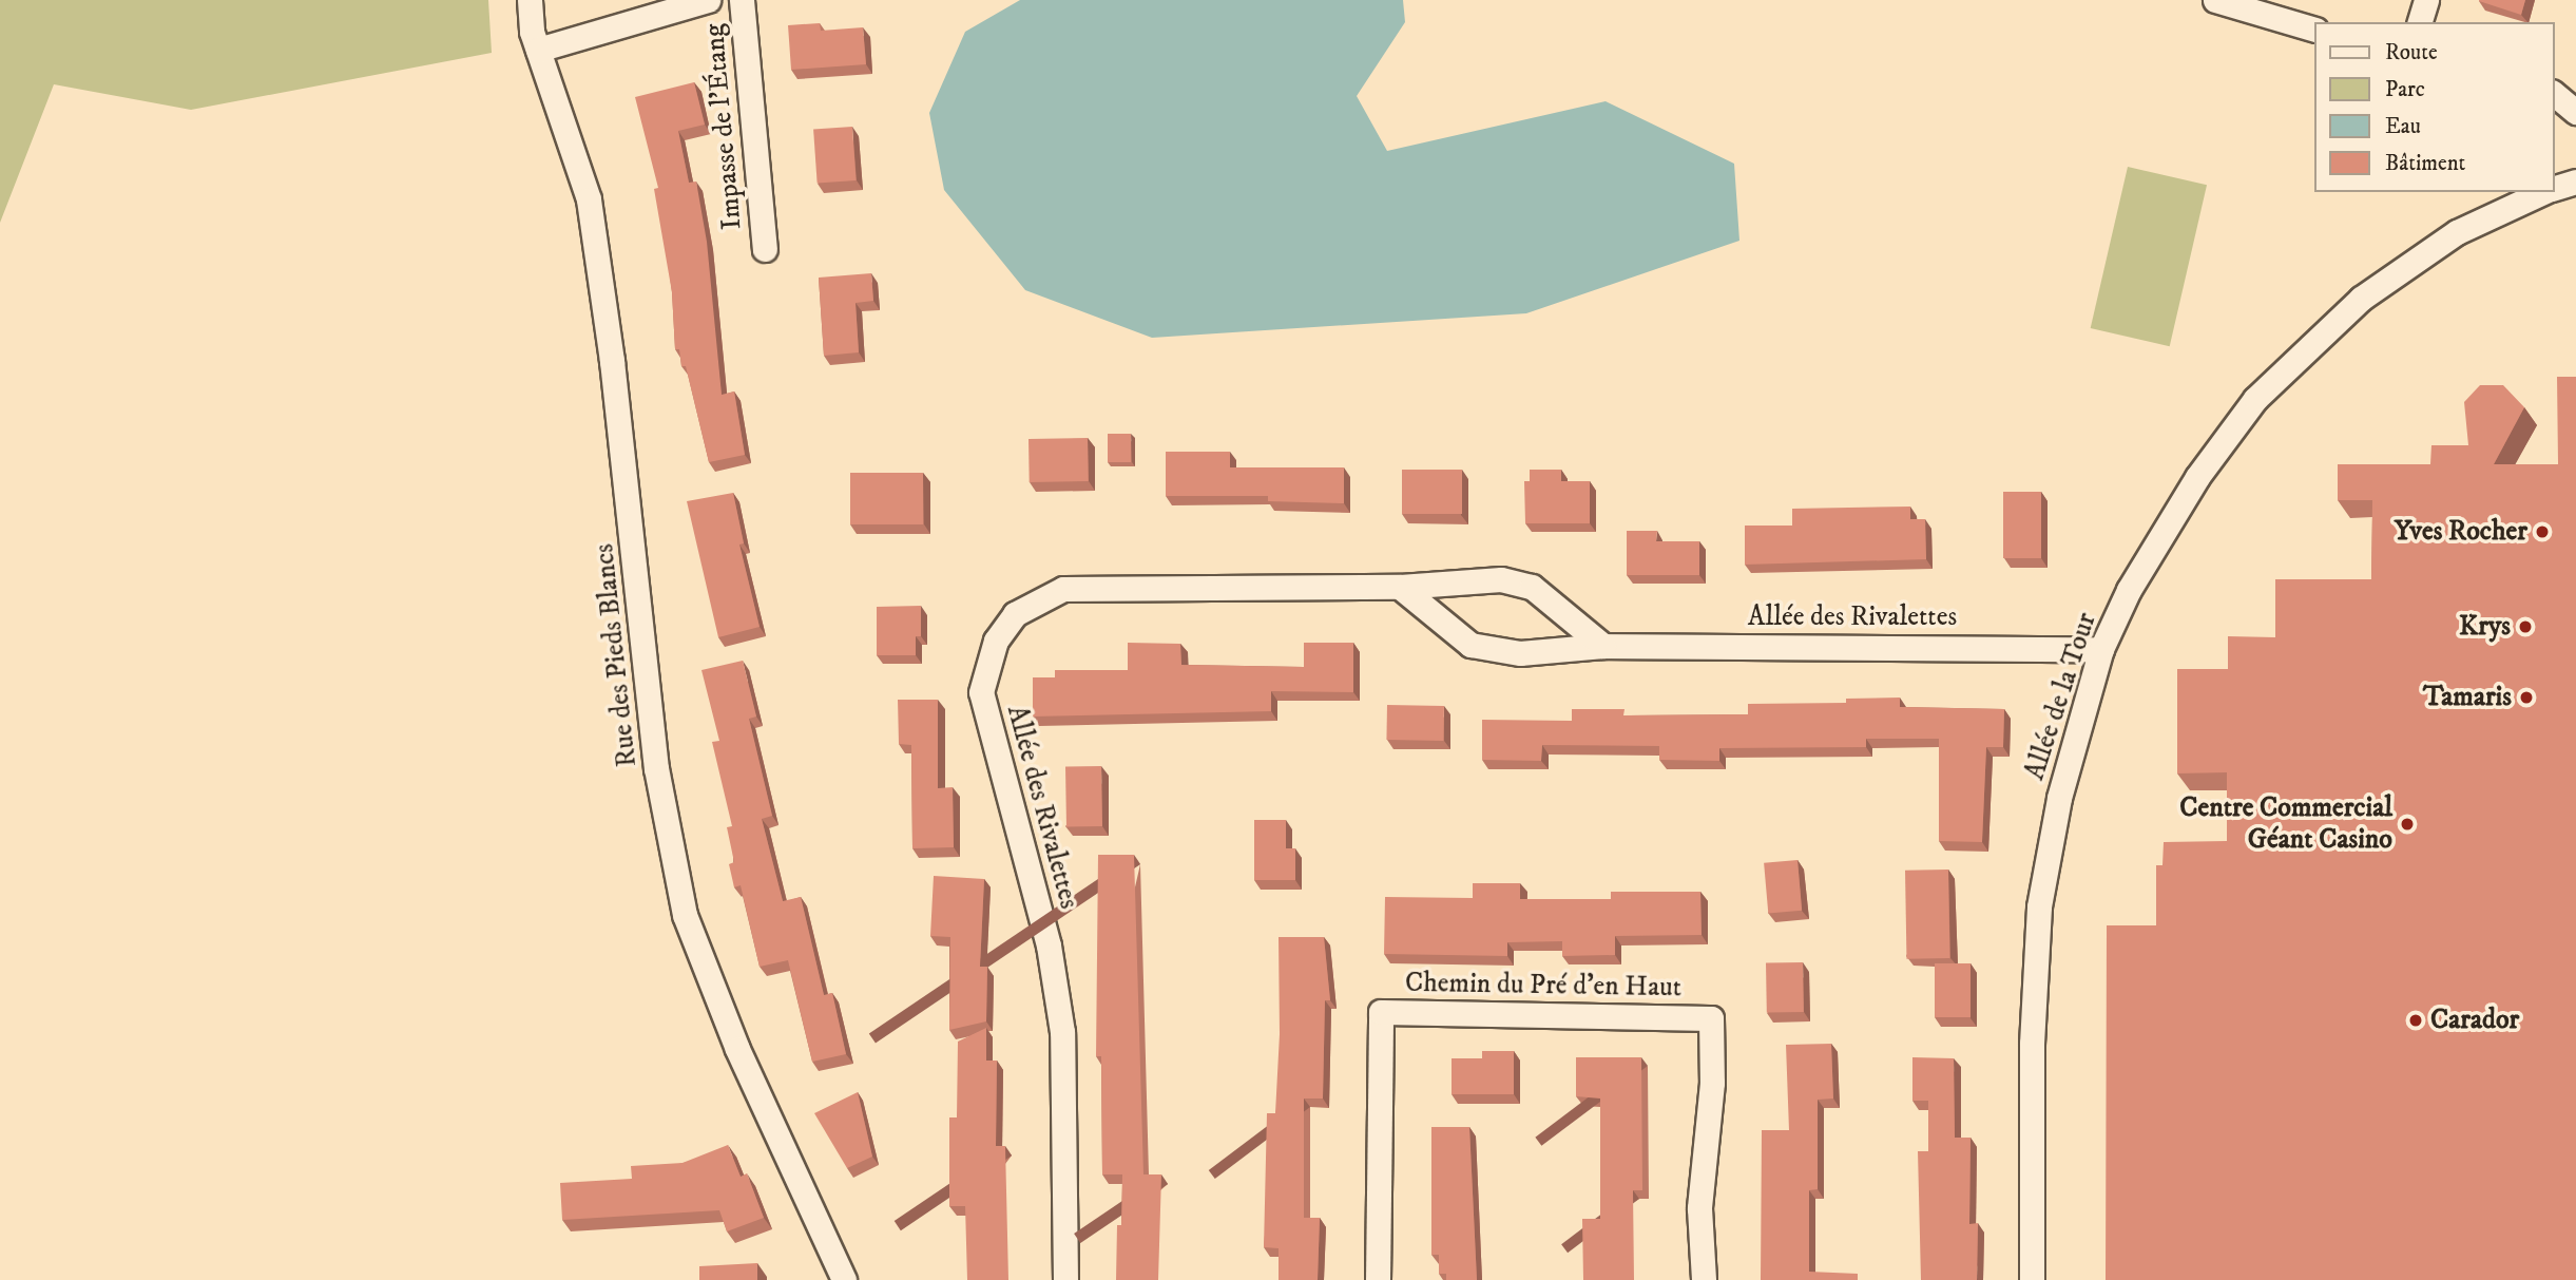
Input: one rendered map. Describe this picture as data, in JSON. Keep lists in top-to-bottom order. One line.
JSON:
{"streets":{"street":["Impasse de l'Étang","Allée des Rivalettes","Rue des Pieds Blancs","Allée de la Tour","Chemin du Pré d'en Haut"]},"crossings":[["Allée des Rivalettes","Allée de la Tour"]],"places":["Yves Rocher","Krys","Tamaris","Centre Commercial Géant Casino","Carador"],"legend":["Route","Parc","Eau","Bâtiment"]}
